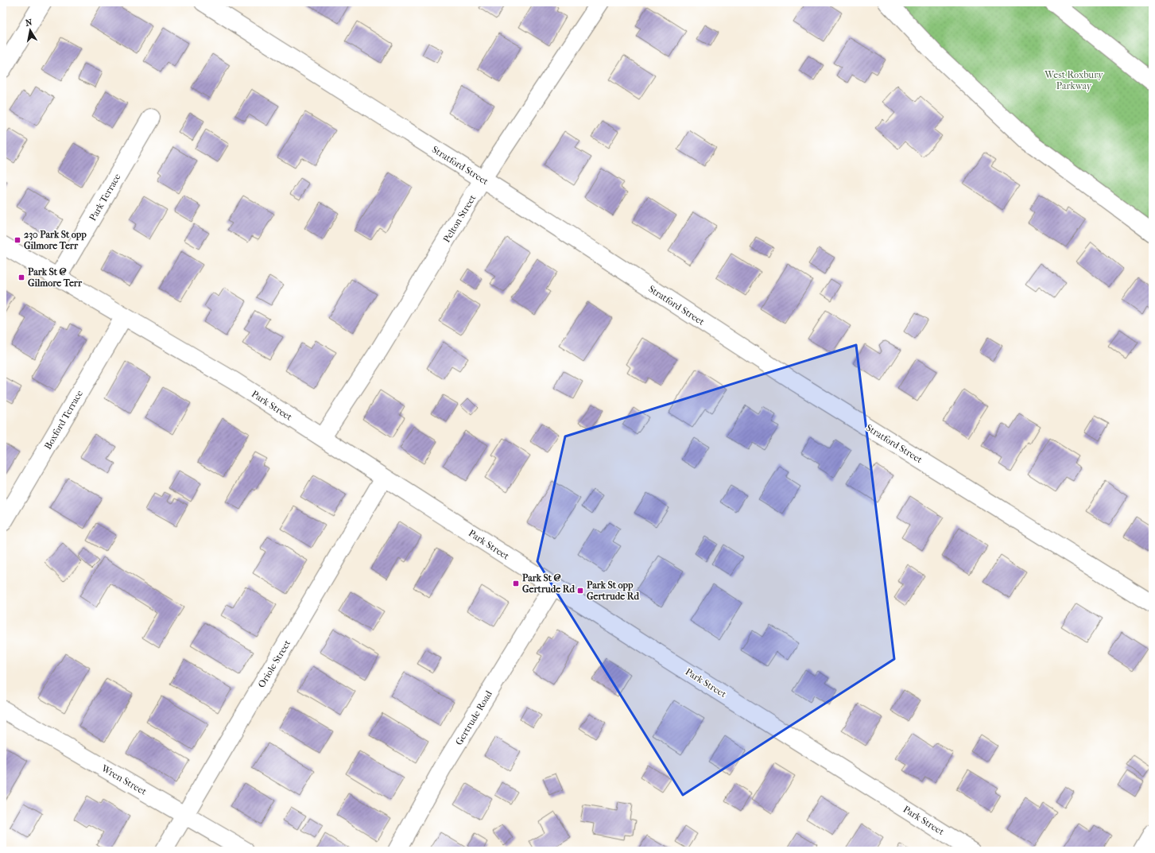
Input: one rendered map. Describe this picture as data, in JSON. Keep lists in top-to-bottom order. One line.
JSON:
{"streets":{"street":["Stratford Street","Park Terrace","Pelton Street","Park Street","Boxford Terrace","Oriole Street","Gertrude Road","Wren Street"]},"crossings":[["Stratford Street","Pelton Street"],["Park Terrace","Park Street"],["Pelton Street","Park Street"],["Park Street","Boxford Terrace"],["Park Street","Oriole Street"],["Park Street","Gertrude Road"],["Oriole Street","Wren Street"]],"parks":["West Roxbury Parkway"],"places":{"transit":["230 Park St opp Gilmore Terr","Park St @ Gilmore Terr","Park St @ Gertrude Rd","Park St opp Gertrude Rd"]},"north":"top"}
